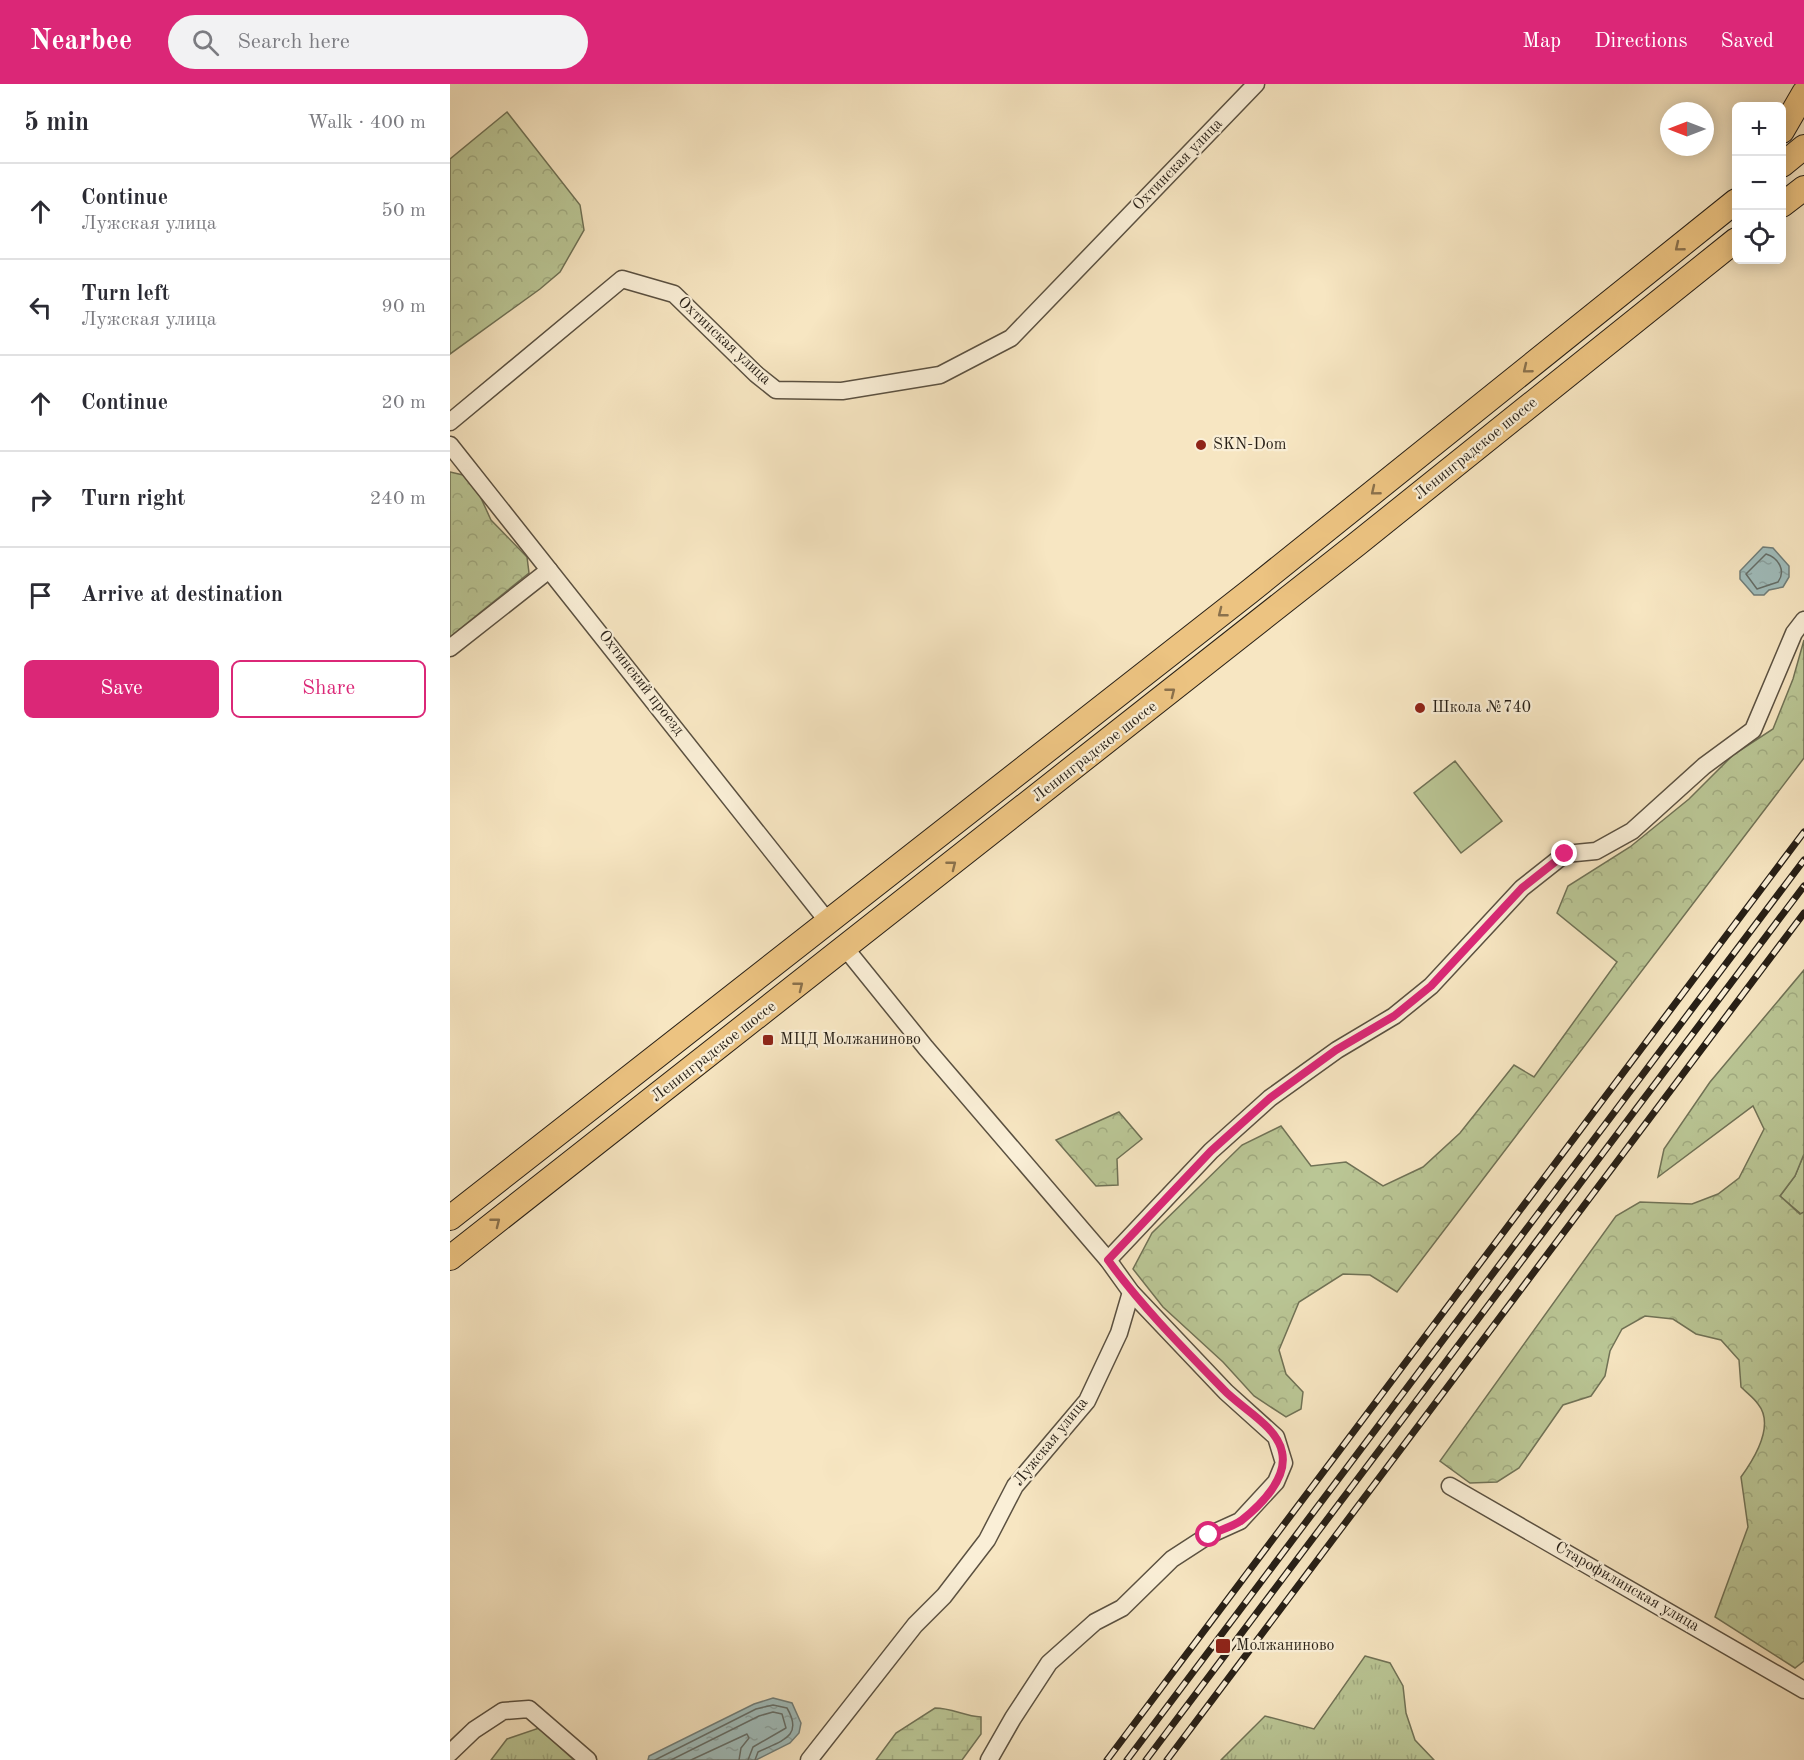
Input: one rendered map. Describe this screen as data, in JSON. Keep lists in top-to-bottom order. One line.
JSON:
{"streets":{"highway":["Ленинградское шоссе"],"street":["Охтинская улица","Охтинский проезд","Лужская улица","Старофилинская улица"]},"crossings":[["Ленинградское шоссе","Охтинский проезд"]],"places":{"other":["SKN-Dom","Школа №740"],"transit":["МЦД Молжаниново","Молжаниново"]},"north":"left","page":{"header":"Nearbee","search":"Search here","nav":["Map","Directions","Saved"],"heading":["5 min","Walk · 400 m"],"map_buttons":["+","−"],"list":[["Continue","Лужская улица","50 m"],["Turn left","Лужская улица","90 m"],["Continue","20 m"],["Turn right","240 m"],"Arrive at destination"],"buttons":["Save","Share"]}}
